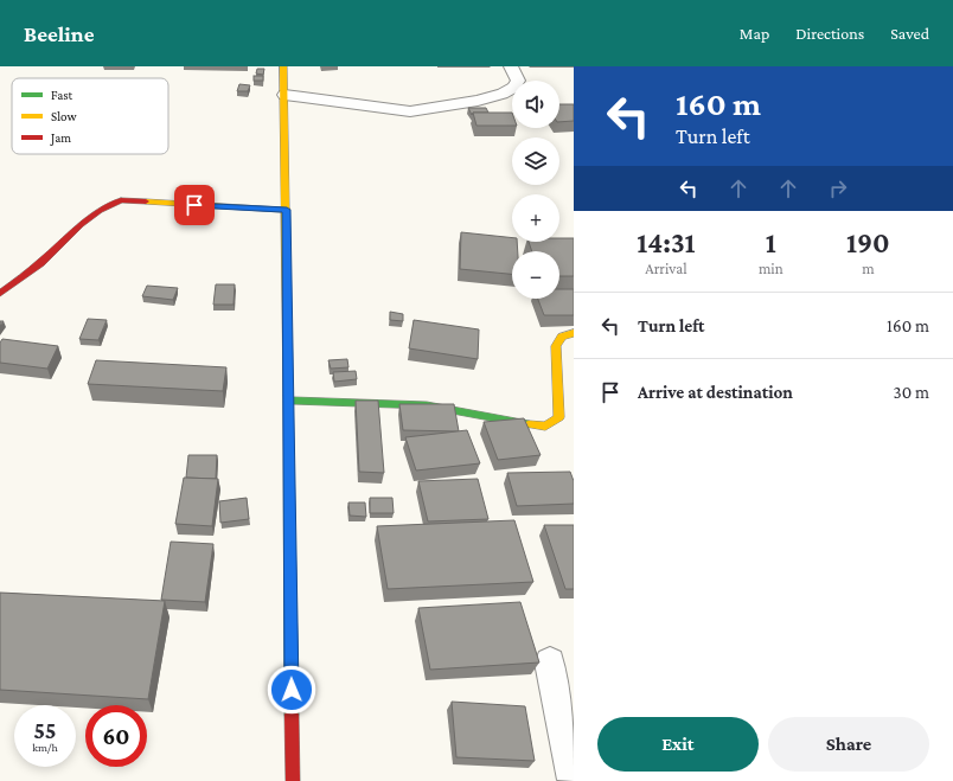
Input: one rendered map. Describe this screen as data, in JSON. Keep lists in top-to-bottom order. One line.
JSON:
{"legend":["Fast","Slow","Jam"],"page":{"header":"Beeline","nav":["Map","Directions","Saved"],"turn":["160 m","Turn left"],"map_buttons":["+","−"],"eta":["14:31","Arrival","1","min","190","m"],"list":[{"name":"Turn left","value":"160 m"},{"name":"Arrive at destination","value":"30 m"}],"speed":"55 km/h","limit":"60","buttons":["Exit","Share"]}}
